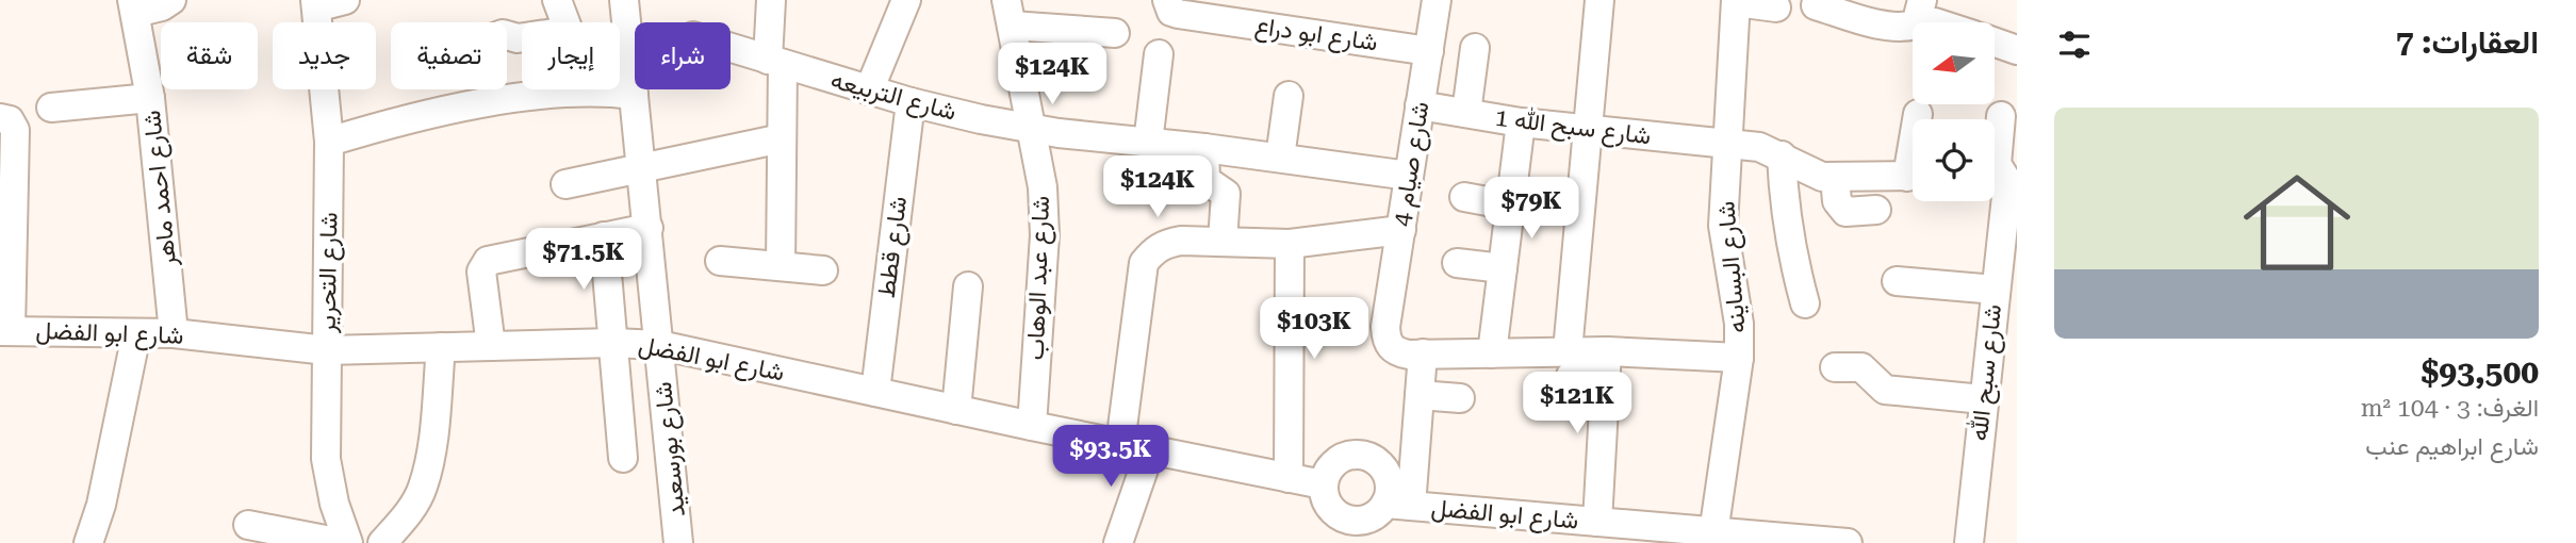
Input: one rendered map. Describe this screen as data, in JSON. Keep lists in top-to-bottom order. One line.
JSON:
{"streets":{"street":["شارع ابو دراع","شارع التربيعه","شارع سبح الله 1","شارع صيام 4","شارع احمد ماهر","شارع قطط","شارع البساينه","شارع التحرير","شارع عبد الوهاب","شارع ابو الفضل","شارع سبح الله","شارع بورسعيد"]},"crossings":[["شارع ابو دراع","شارع صيام 4"],["شارع التربيعه","شارع صيام 4"],["شارع التربيعه","شارع قطط"],["شارع التربيعه","شارع عبد الوهاب"],["شارع سبح الله 1","شارع صيام 4"],["شارع سبح الله 1","شارع البساينه"],["شارع احمد ماهر","شارع ابو الفضل"],["شارع قطط","شارع ابو الفضل"],["شارع البساينه","شارع ابو الفضل"],["شارع التحرير","شارع ابو الفضل"],["شارع عبد الوهاب","شارع ابو الفضل"],["شارع ابو الفضل","شارع بورسعيد"]],"north":"left","page":{"heading":"العقارات: 7","chip":["شراء","إيجار","تصفية","جديد","شقة"],"price":["$124K","$124K","$79K","$71.5K","$103K","$121K","$93.5K"],"list":[{"name":"$93,500","note":"الغرف: 3 · 104 m² · شارع ابراهيم عنب"}]}}
